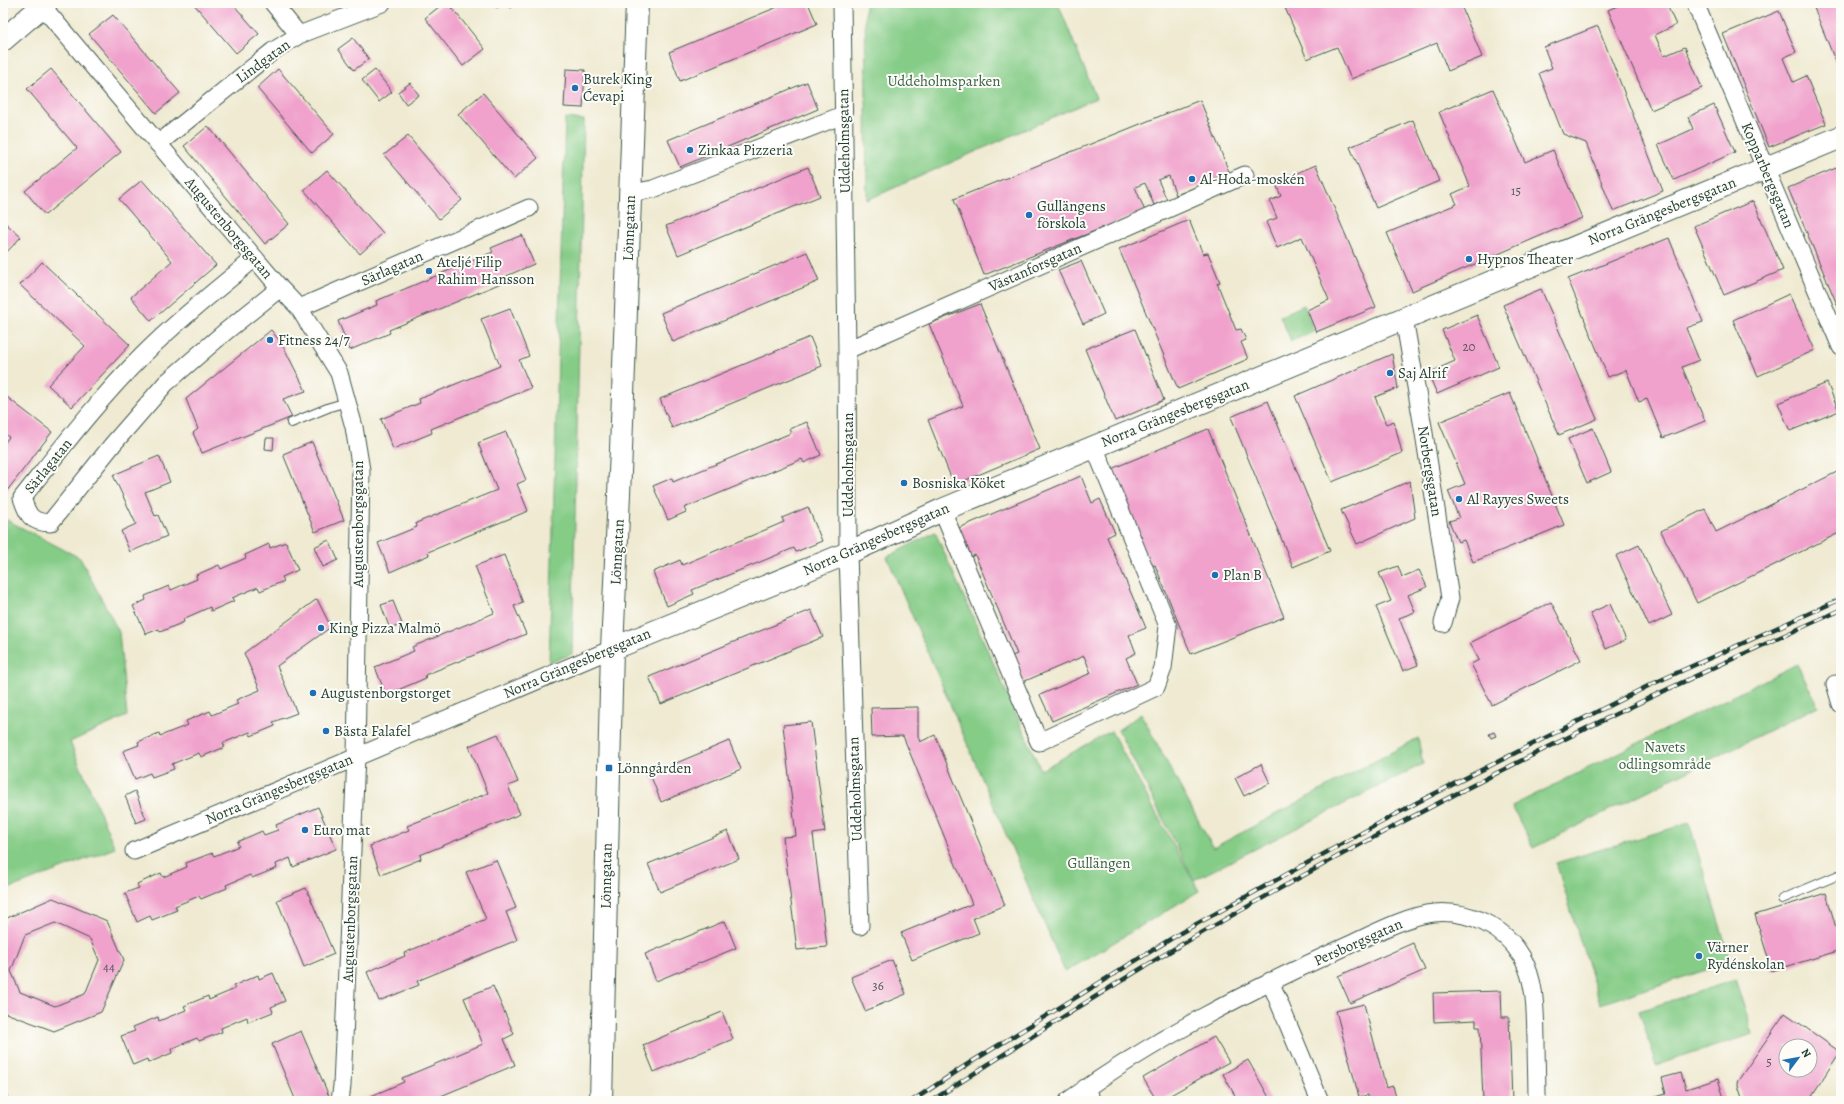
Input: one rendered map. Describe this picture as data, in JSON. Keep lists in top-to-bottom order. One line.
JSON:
{"streets":{"street":["Lindgatan","Uddeholmsgatan","Kopparbergsgatan","Norra Grängesbergsgatan","Augustenborgsgatan","Lönngatan","Västanforsgatan","Särlagatan","Norbergsgatan","Persborgsgatan"]},"crossings":[["Lindgatan","Augustenborgsgatan"],["Uddeholmsgatan","Norra Grängesbergsgatan"],["Uddeholmsgatan","Västanforsgatan"],["Kopparbergsgatan","Norra Grängesbergsgatan"],["Norra Grängesbergsgatan","Augustenborgsgatan"],["Norra Grängesbergsgatan","Lönngatan"],["Norra Grängesbergsgatan","Norbergsgatan"],["Augustenborgsgatan","Särlagatan"]],"parks":["Uddeholmsparken","Navets odlingsområde","Gullängen"],"places":{"other":["Burek King Ćevapi","Zinkaa Pizzeria","Al-Hoda-moskén","Gullängens förskola","Hypnos Theater","Ateljé Filip Rahim Hansson","Fitness 24/7","Saj Alrif","Bosniska Köket","Al Rayyes Sweets","Plan B","King Pizza Malmö","Augustenborgstorget","Bästa Falafel","Euro mat","Värner Rydénskolan"],"transit":["Lönngården"]},"house_numbers":["15","20","44","36","5"],"north":"top right"}
